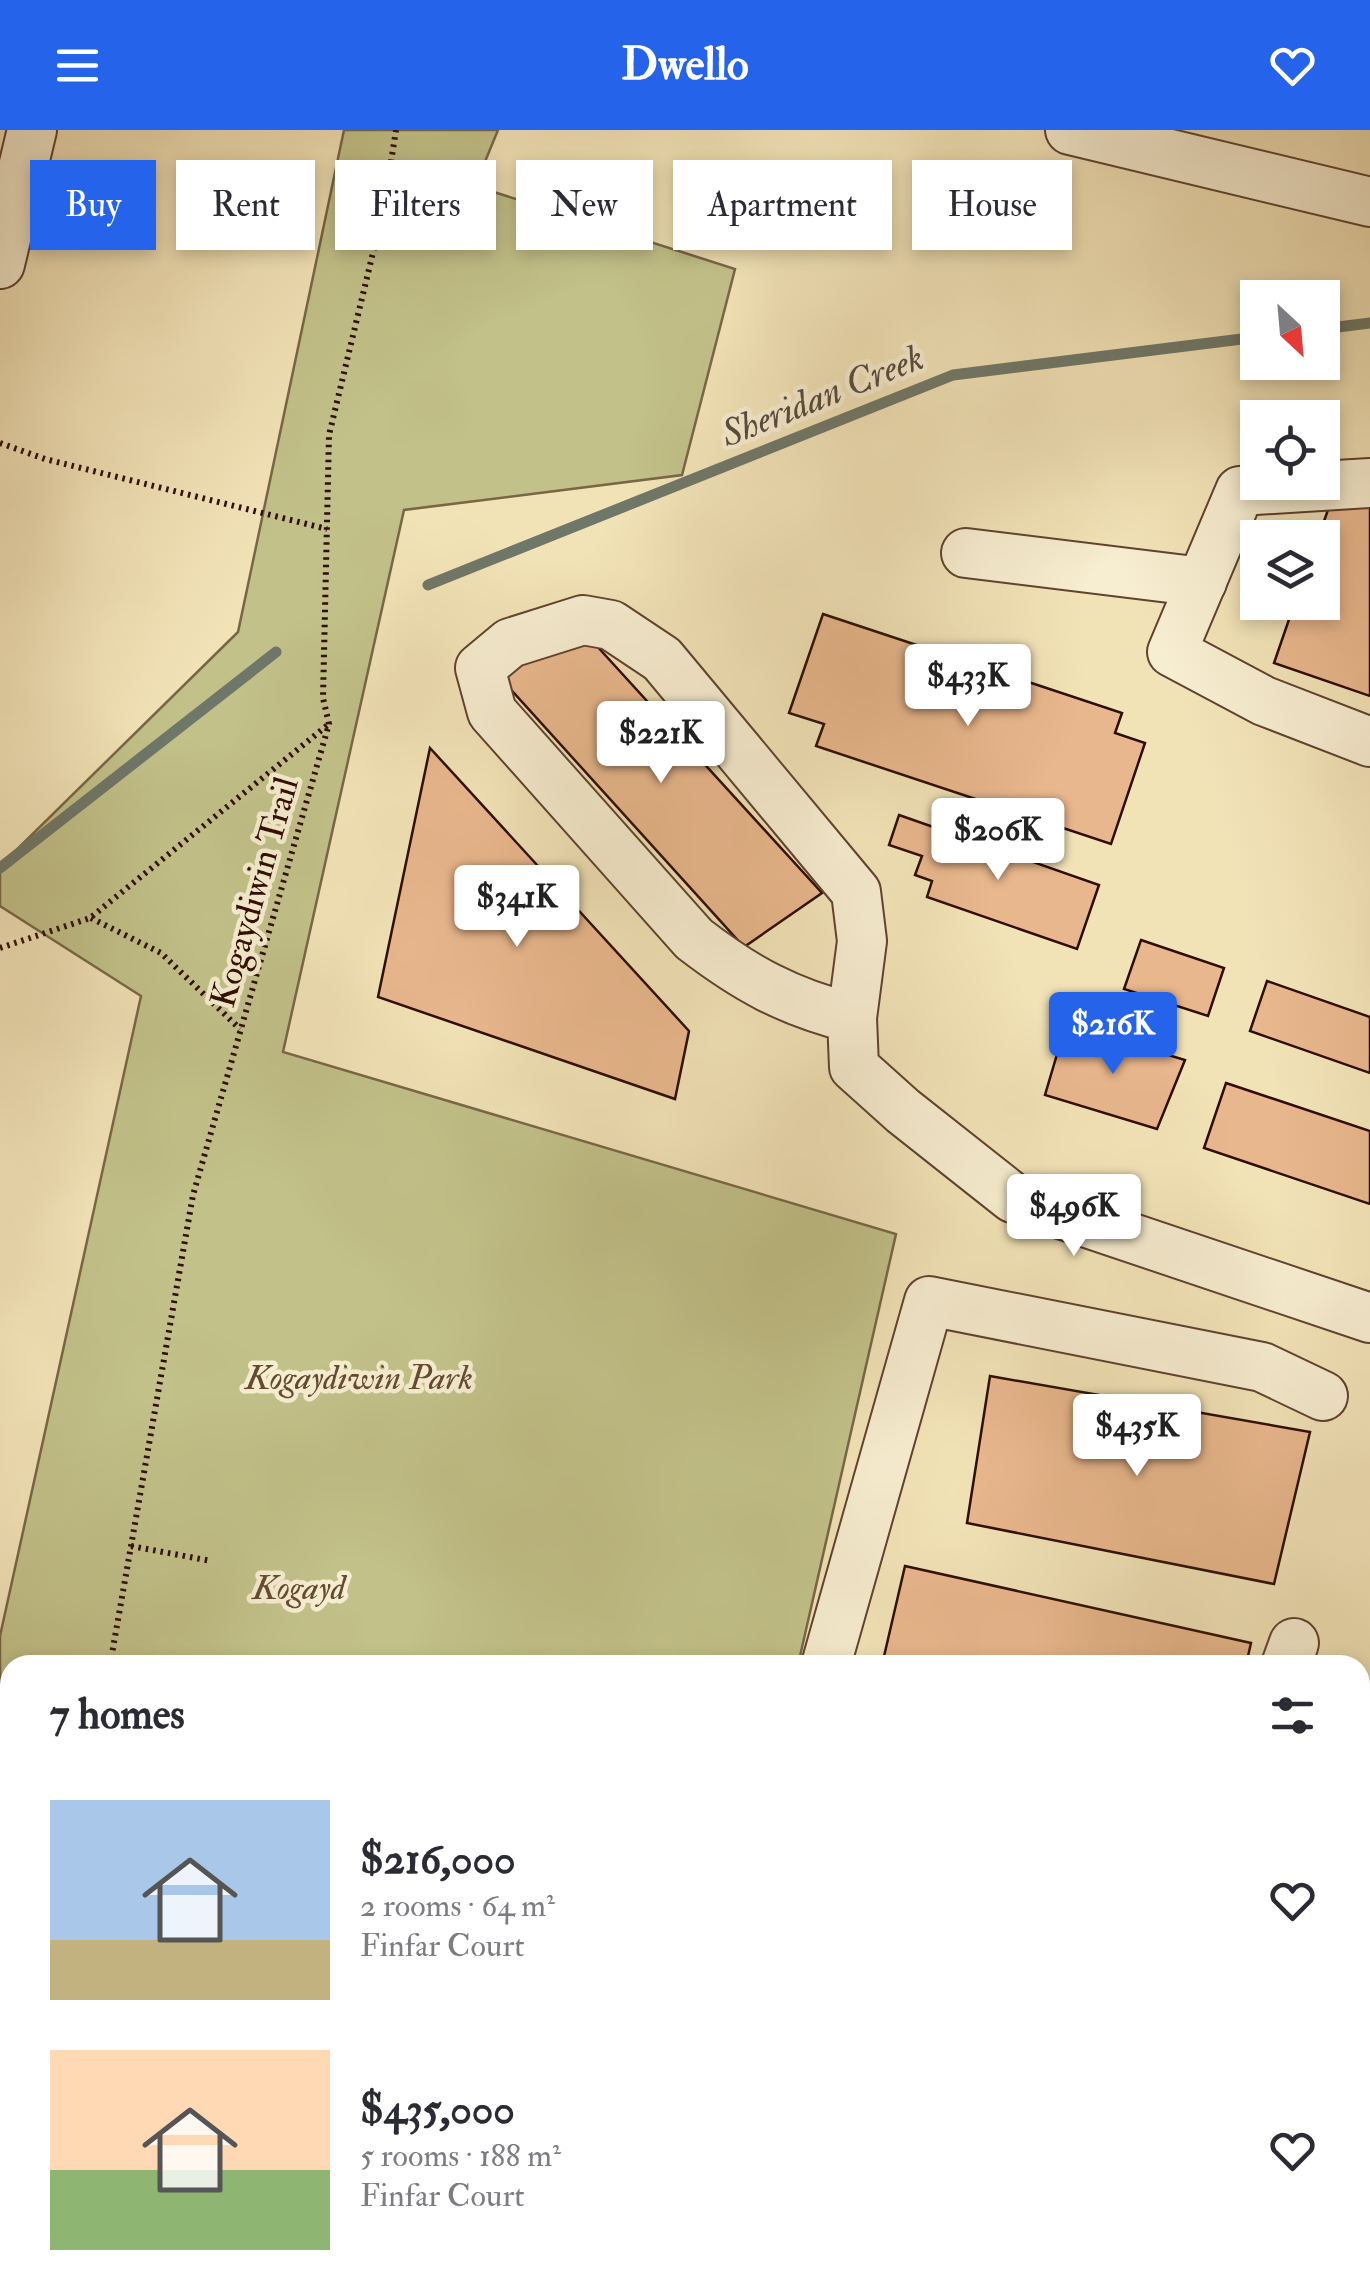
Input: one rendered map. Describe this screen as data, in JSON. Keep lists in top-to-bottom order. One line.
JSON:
{"streets":{"path":["Kogaydiwin Trail"]},"water":["Sheridan Creek"],"parks":["Kogaydiwin Park","Kogayd"],"north":"bottom right","page":{"header":"Dwello","chip":["Buy","Rent","Filters","New","Apartment","House"],"price":["$433K","$221K","$206K","$341K","$216K","$496K","$435K"],"heading":"7 homes","list":[{"name":"$216,000","note":"2 rooms · 64 m² · Finfar Court"},{"name":"$435,000","note":"5 rooms · 188 m² · Finfar Court"}]}}
